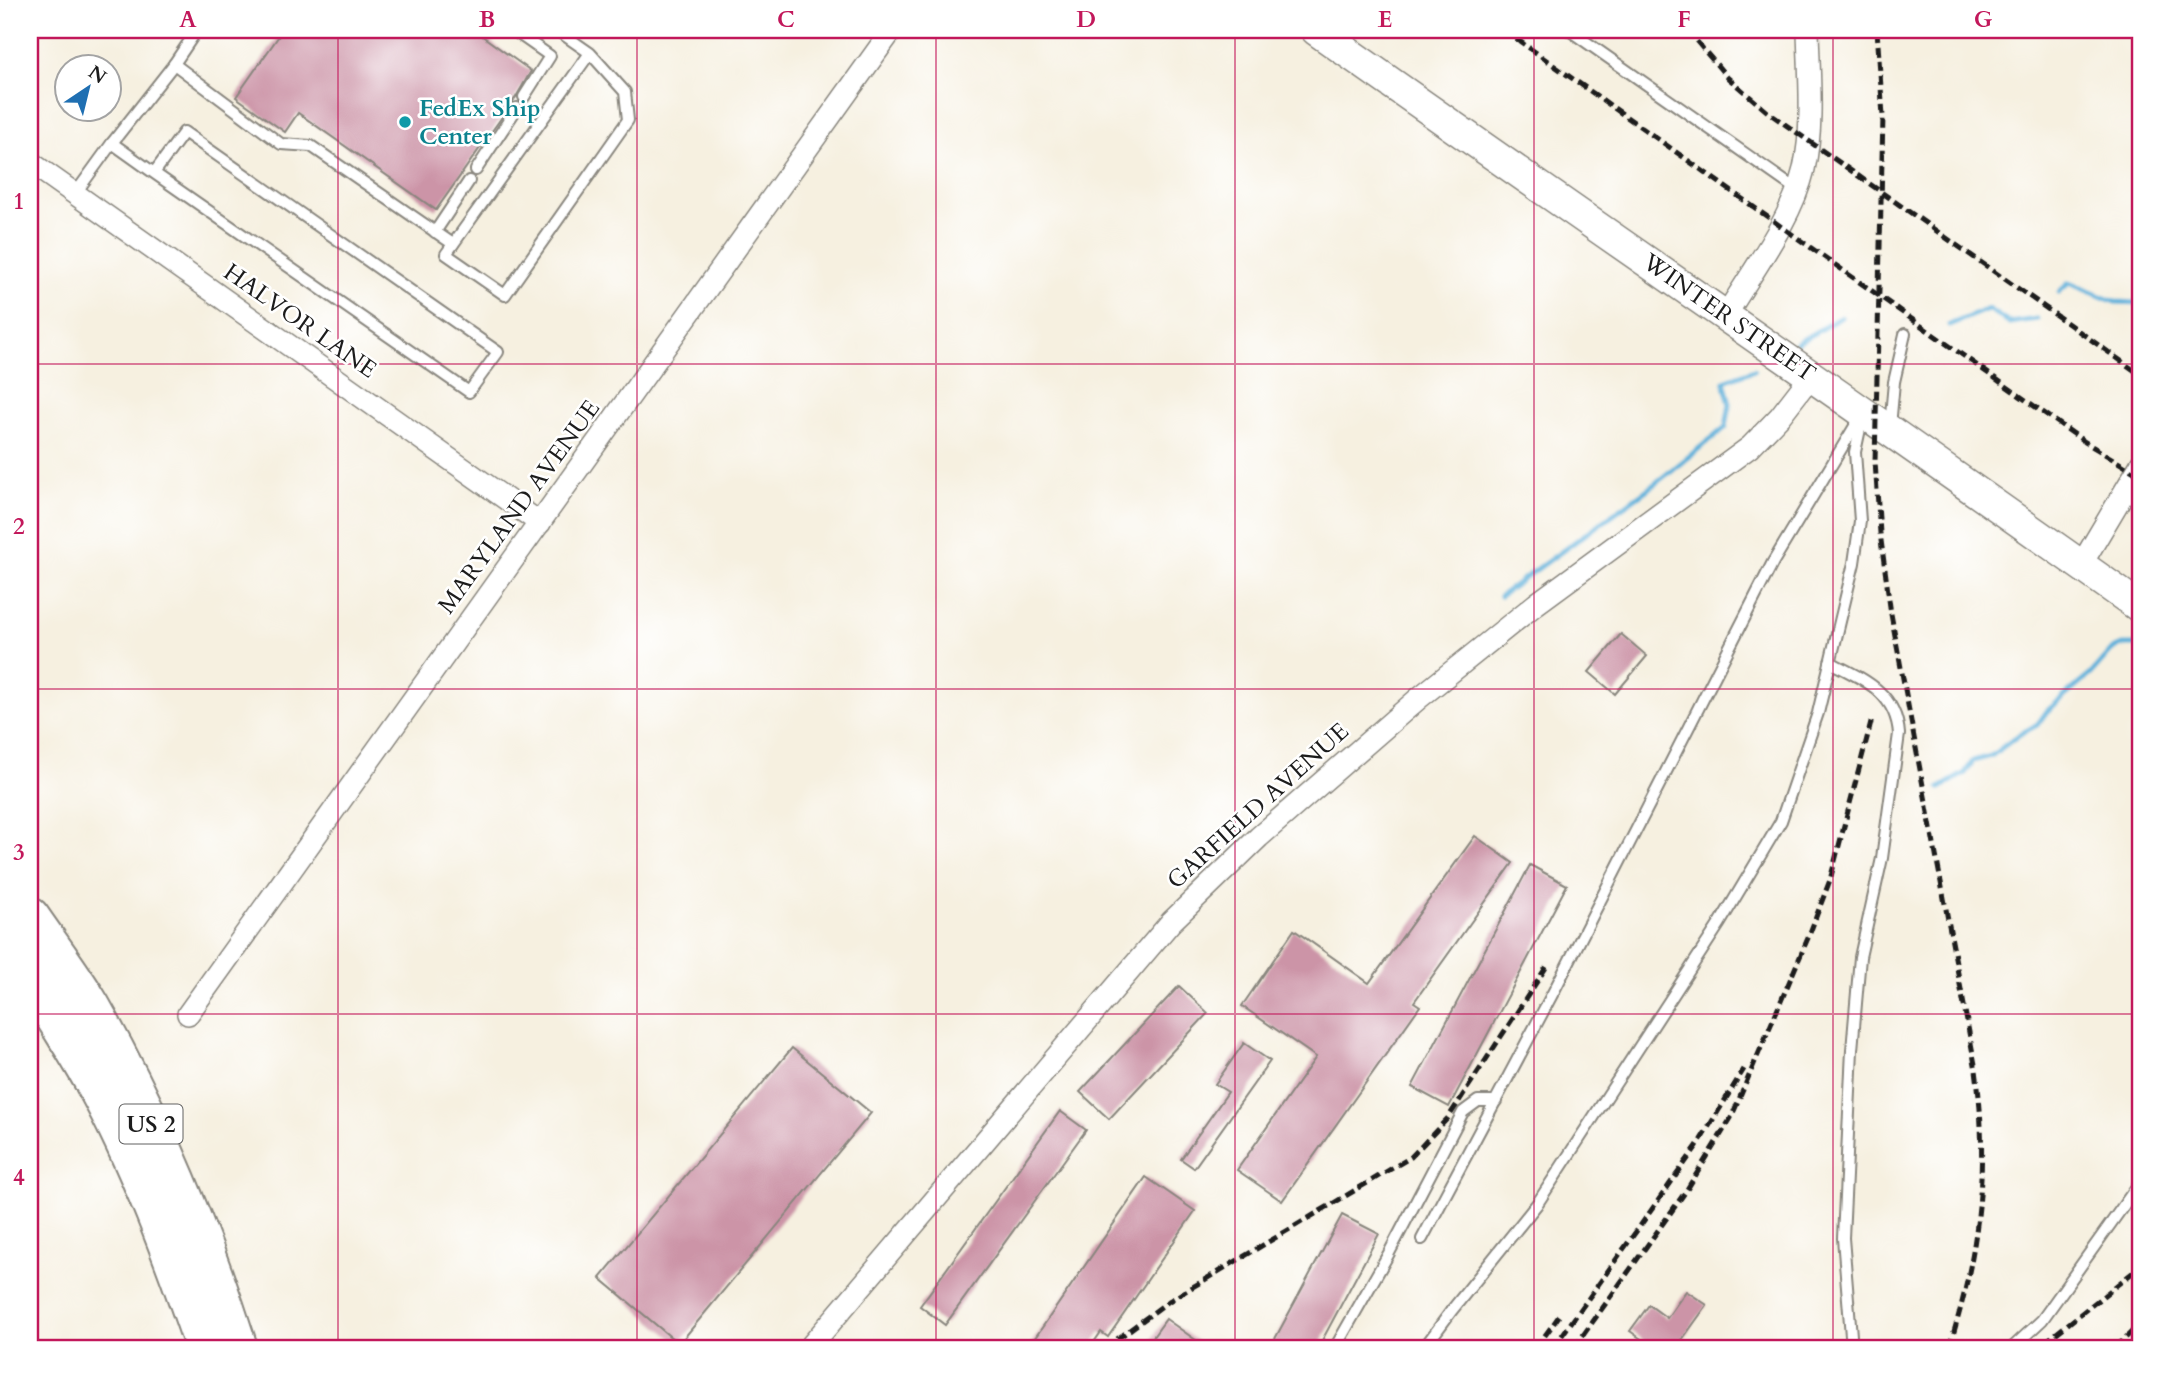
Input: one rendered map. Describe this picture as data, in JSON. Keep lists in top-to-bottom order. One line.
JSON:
{"streets":{"highway":["US 2"],"street":["WINTER STREET","HALVOR LANE","MARYLAND AVENUE","GARFIELD AVENUE"]},"crossings":[["WINTER STREET","GARFIELD AVENUE"],["HALVOR LANE","MARYLAND AVENUE"]],"places":["FedEx Ship Center"],"north":"top right","grid":{"columns":["A","B","C","D","E","F","G"],"rows":["1","2","3","4"]}}
